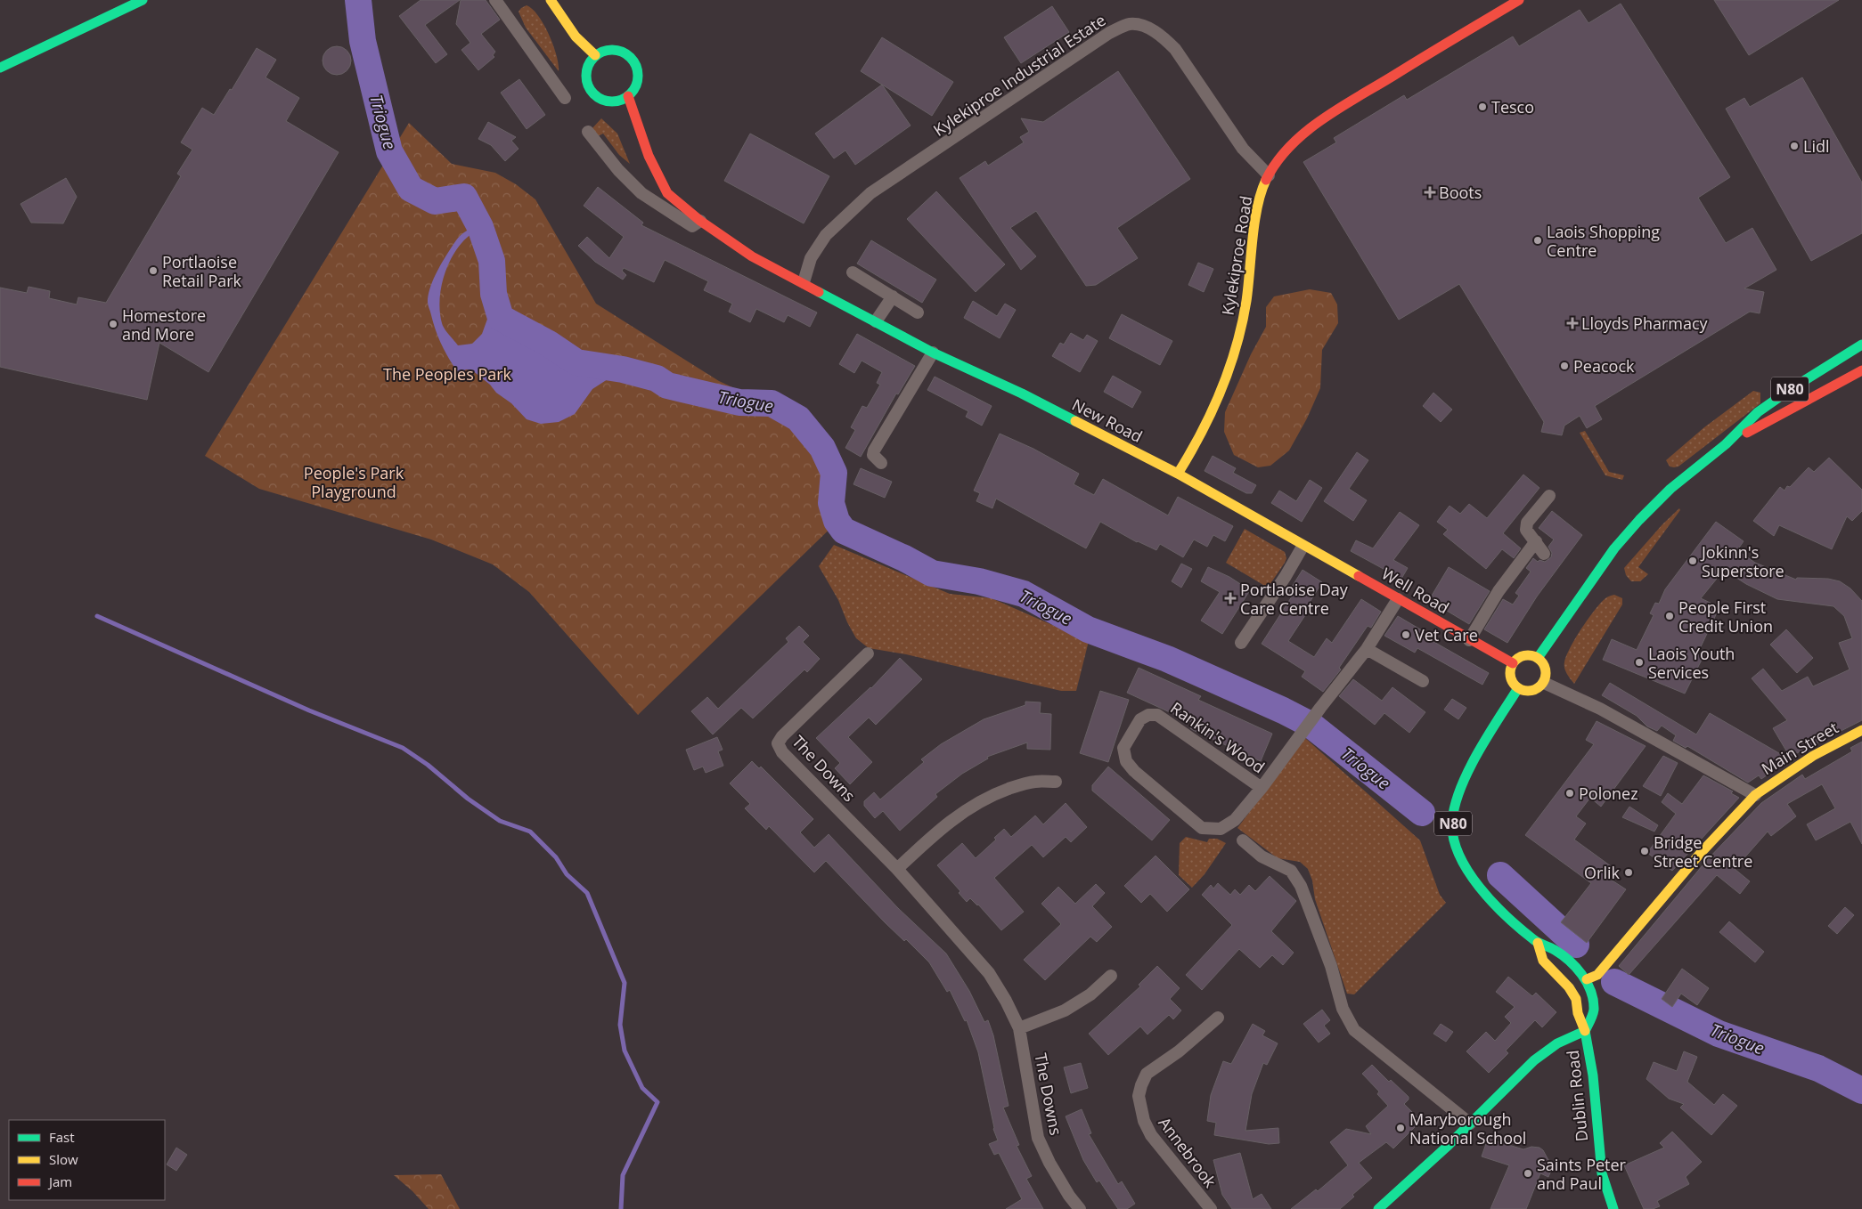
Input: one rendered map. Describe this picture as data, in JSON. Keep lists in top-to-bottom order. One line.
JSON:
{"streets":{"main road":["Kylekiproe Road","N80","New Road","Well Road","Main Street","Dublin Road"],"street":["Kylekiproe Industrial Estate","Rankin's Wood","The Downs","Annebrook"]},"crossings":[["Kylekiproe Industrial Estate","Kylekiproe Road"],["Kylekiproe Industrial Estate","New Road"],["Kylekiproe Road","New Road"],["N80","Well Road"],["N80","Main Street"],["N80","Dublin Road"],["New Road","Well Road"],["Well Road","Rankin's Wood"]],"water":["Triogue"],"parks":["The Peoples Park","People's Park Playground"],"places":{"other":["Tesco","Lidl","Laois Shopping Centre","Portlaoise Retail Park","Homestore and More","Peacock","Jokinn's Superstore","People First Credit Union","Vet Care","Laois Youth Services","Polonez","Bridge Street Centre","Orlik","Maryborough National School","Saints Peter and Paul"],"health":["Boots","Lloyds Pharmacy","Portlaoise Day Care Centre"]},"legend":["Fast","Slow","Jam"]}
